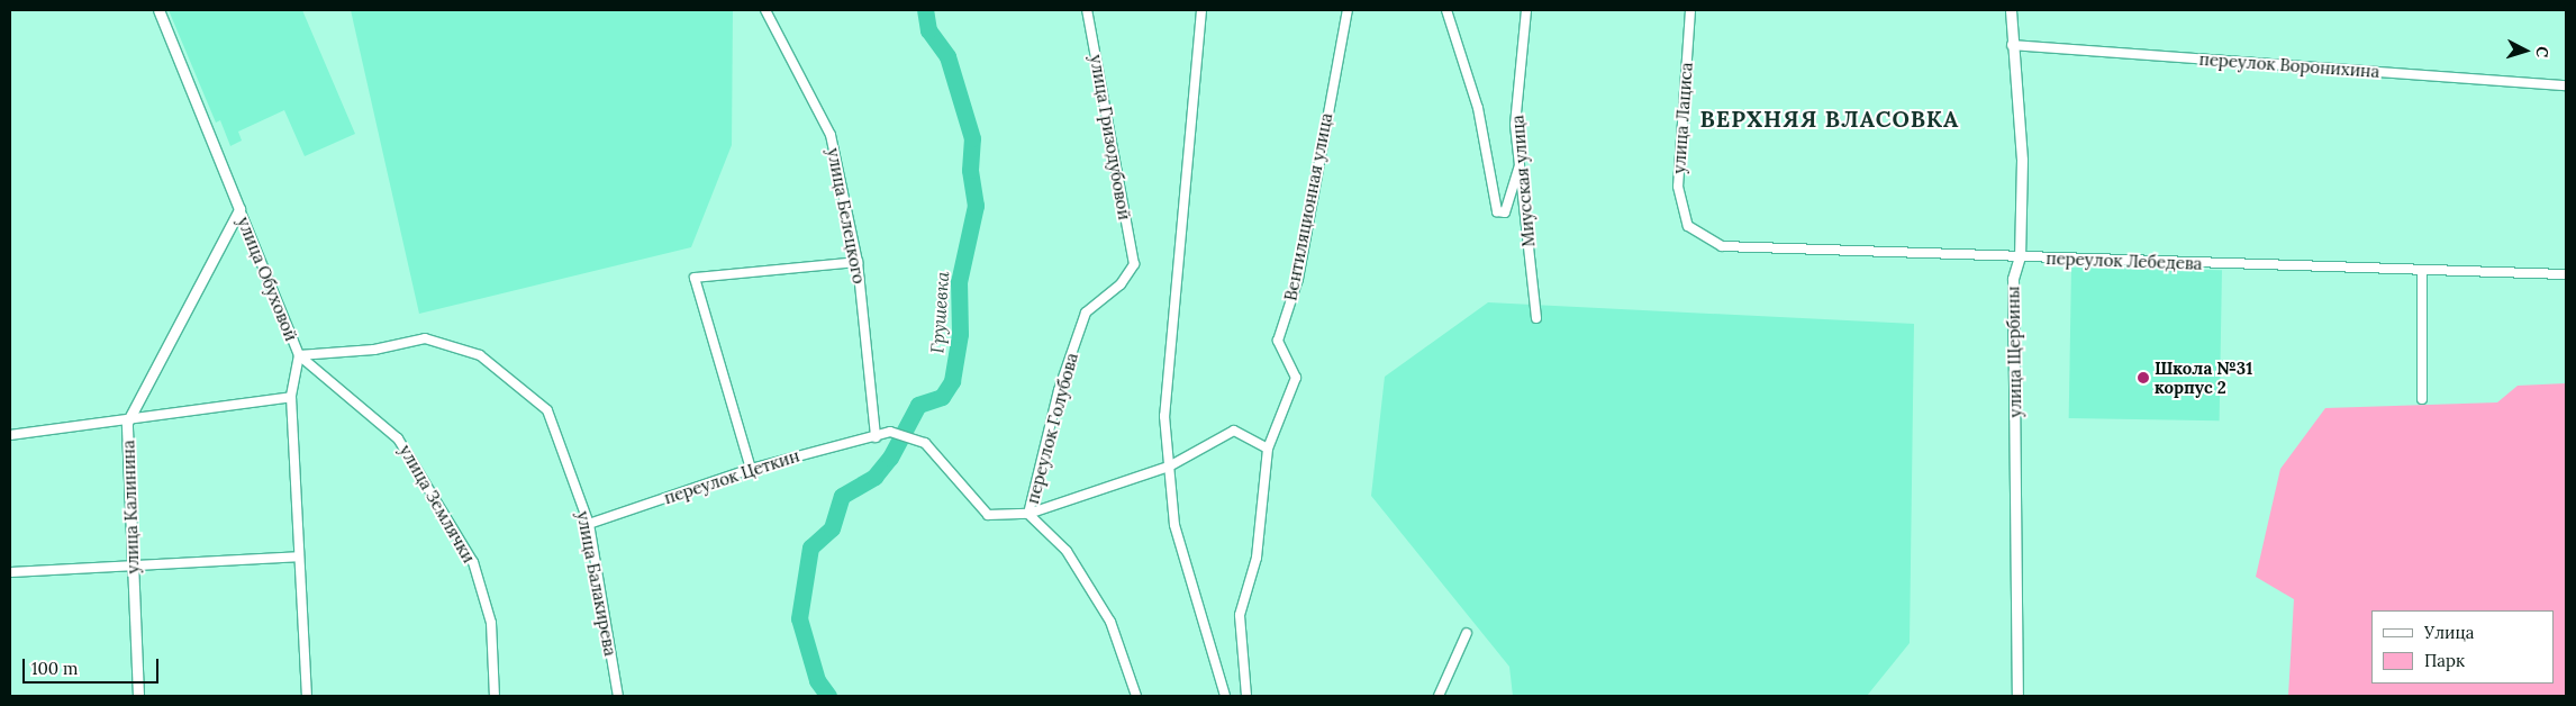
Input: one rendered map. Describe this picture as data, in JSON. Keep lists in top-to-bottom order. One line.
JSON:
{"streets":{"street":["переулок Воронихина","улица Лациса","улица Гризодубовой","Миусская улица","Вентиляционная улица","улица Белецкого","переулок Лебедева","улица Обуховой","улица Щербины","переулок Голубова","переулок Цеткин","улица Землячки","улица Калинина","улица Балакирева"]},"crossings":[["переулок Воронихина","улица Щербины"],["улица Лациса","переулок Лебедева"],["улица Гризодубовой","переулок Голубова"],["улица Белецкого","переулок Цеткин"],["переулок Лебедева","улица Щербины"],["улица Обуховой","улица Землячки"],["улица Обуховой","улица Калинина"],["улица Обуховой","улица Балакирева"],["переулок Голубова","переулок Цеткин"],["переулок Цеткин","улица Балакирева"],["улица Землячки","улица Балакирева"]],"districts":["ВЕРХНЯЯ ВЛАСОВКА"],"water":["Грушевка"],"places":["Школа №31 корпус 2"],"legend":["Улица","Парк"],"scale_bar":"100 m","north":"right"}
